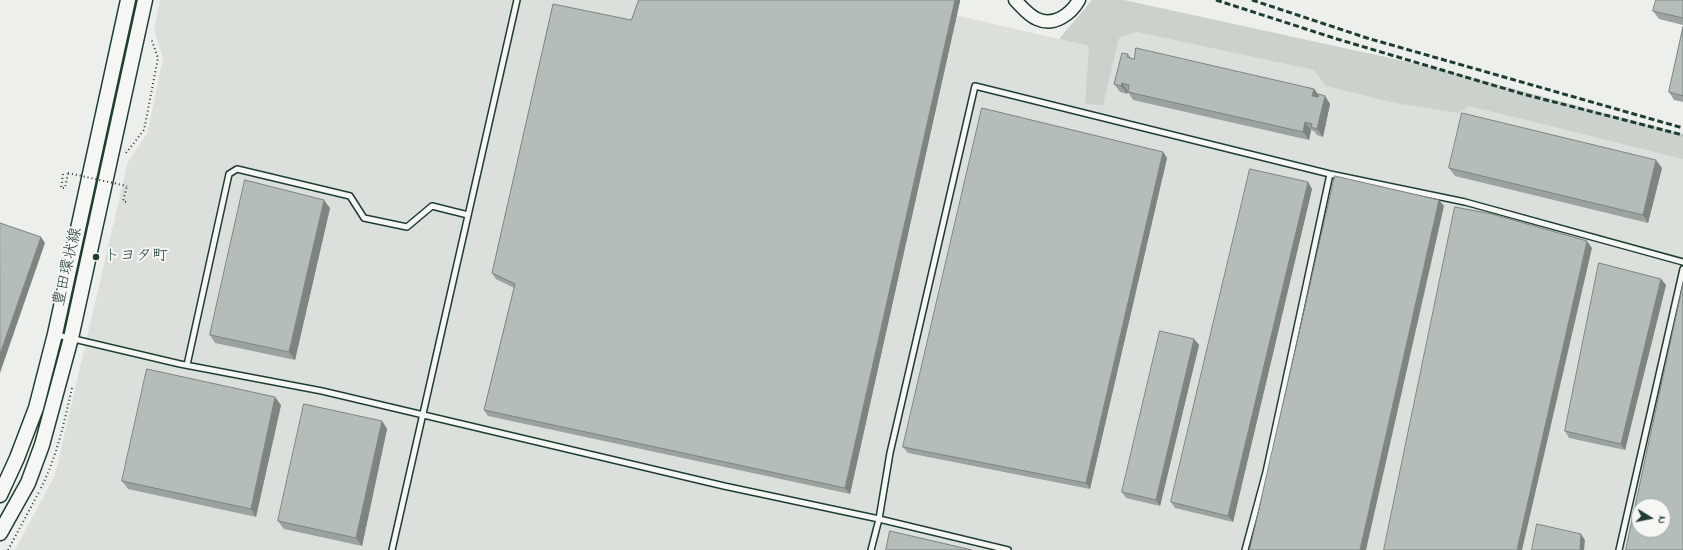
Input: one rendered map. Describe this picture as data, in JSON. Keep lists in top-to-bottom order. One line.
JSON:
{"streets":{"main road":["豊田環状線"]},"places":["トヨタ町"],"north":"right"}
